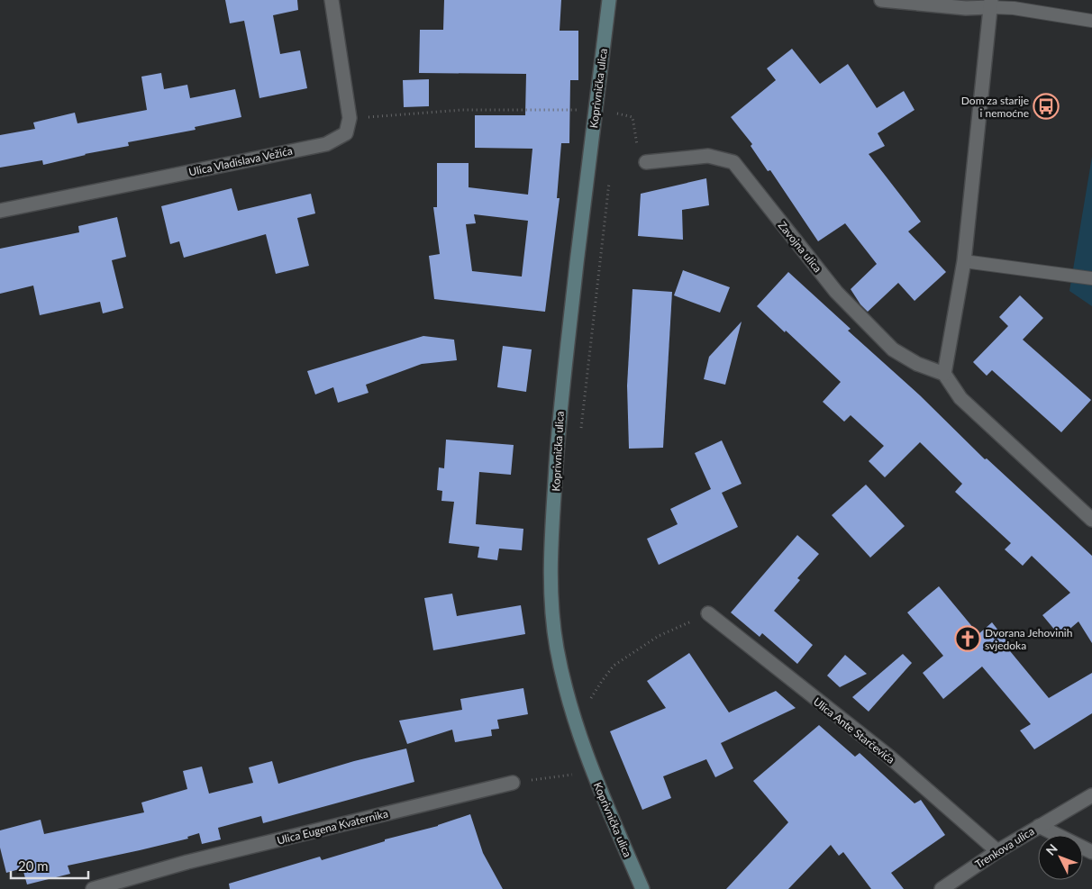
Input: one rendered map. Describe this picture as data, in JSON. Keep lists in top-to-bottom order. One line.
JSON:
{"streets":{"main road":["Koprivnička ulica"],"street":["Ulica Vladislava Vežića","Zavojna ulica","Ulica Ante Starčevića","Ulica Eugena Kvaternika","Trenkova ulica"]},"crossings":[["Ulica Ante Starčevića","Trenkova ulica"]],"places":{"bus stop":["Dom za starije i nemoćne"],"church":["Dvorana Jehovinih svjedoka"]},"scale_bar":"20 m","north":"top left"}
